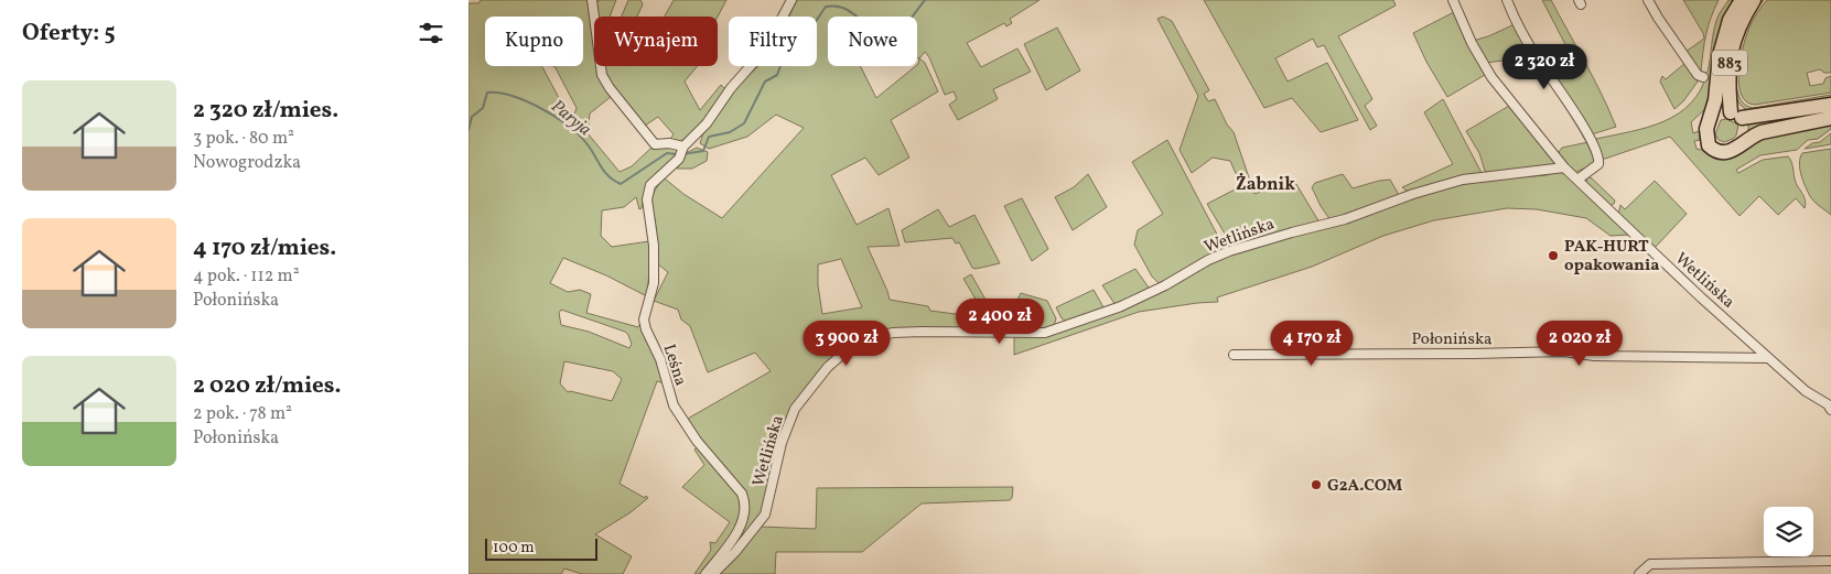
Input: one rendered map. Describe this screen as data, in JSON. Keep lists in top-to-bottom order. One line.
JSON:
{"streets":{"highway":["883"],"street":["Wetlińska","Połonińska","Leśna"]},"crossings":[["Wetlińska","Połonińska"]],"districts":["Żabnik"],"water":["Paryja"],"places":["PAK-HURT opakowania","G2A.COM"],"scale_bar":"100 m","page":{"heading":"Oferty: 5","chip":["Kupno","Wynajem","Filtry","Nowe"],"price":["2 320 zł","2 400 zł","3 900 zł","4 170 zł","2 020 zł"],"list":[{"name":"2 320 zł/mies.","note":"3 pok. · 80 m² · Nowogrodzka"},{"name":"4 170 zł/mies.","note":"4 pok. · 112 m² · Połonińska"},{"name":"2 020 zł/mies.","note":"2 pok. · 78 m² · Połonińska"}],"scale":"100 m"}}
